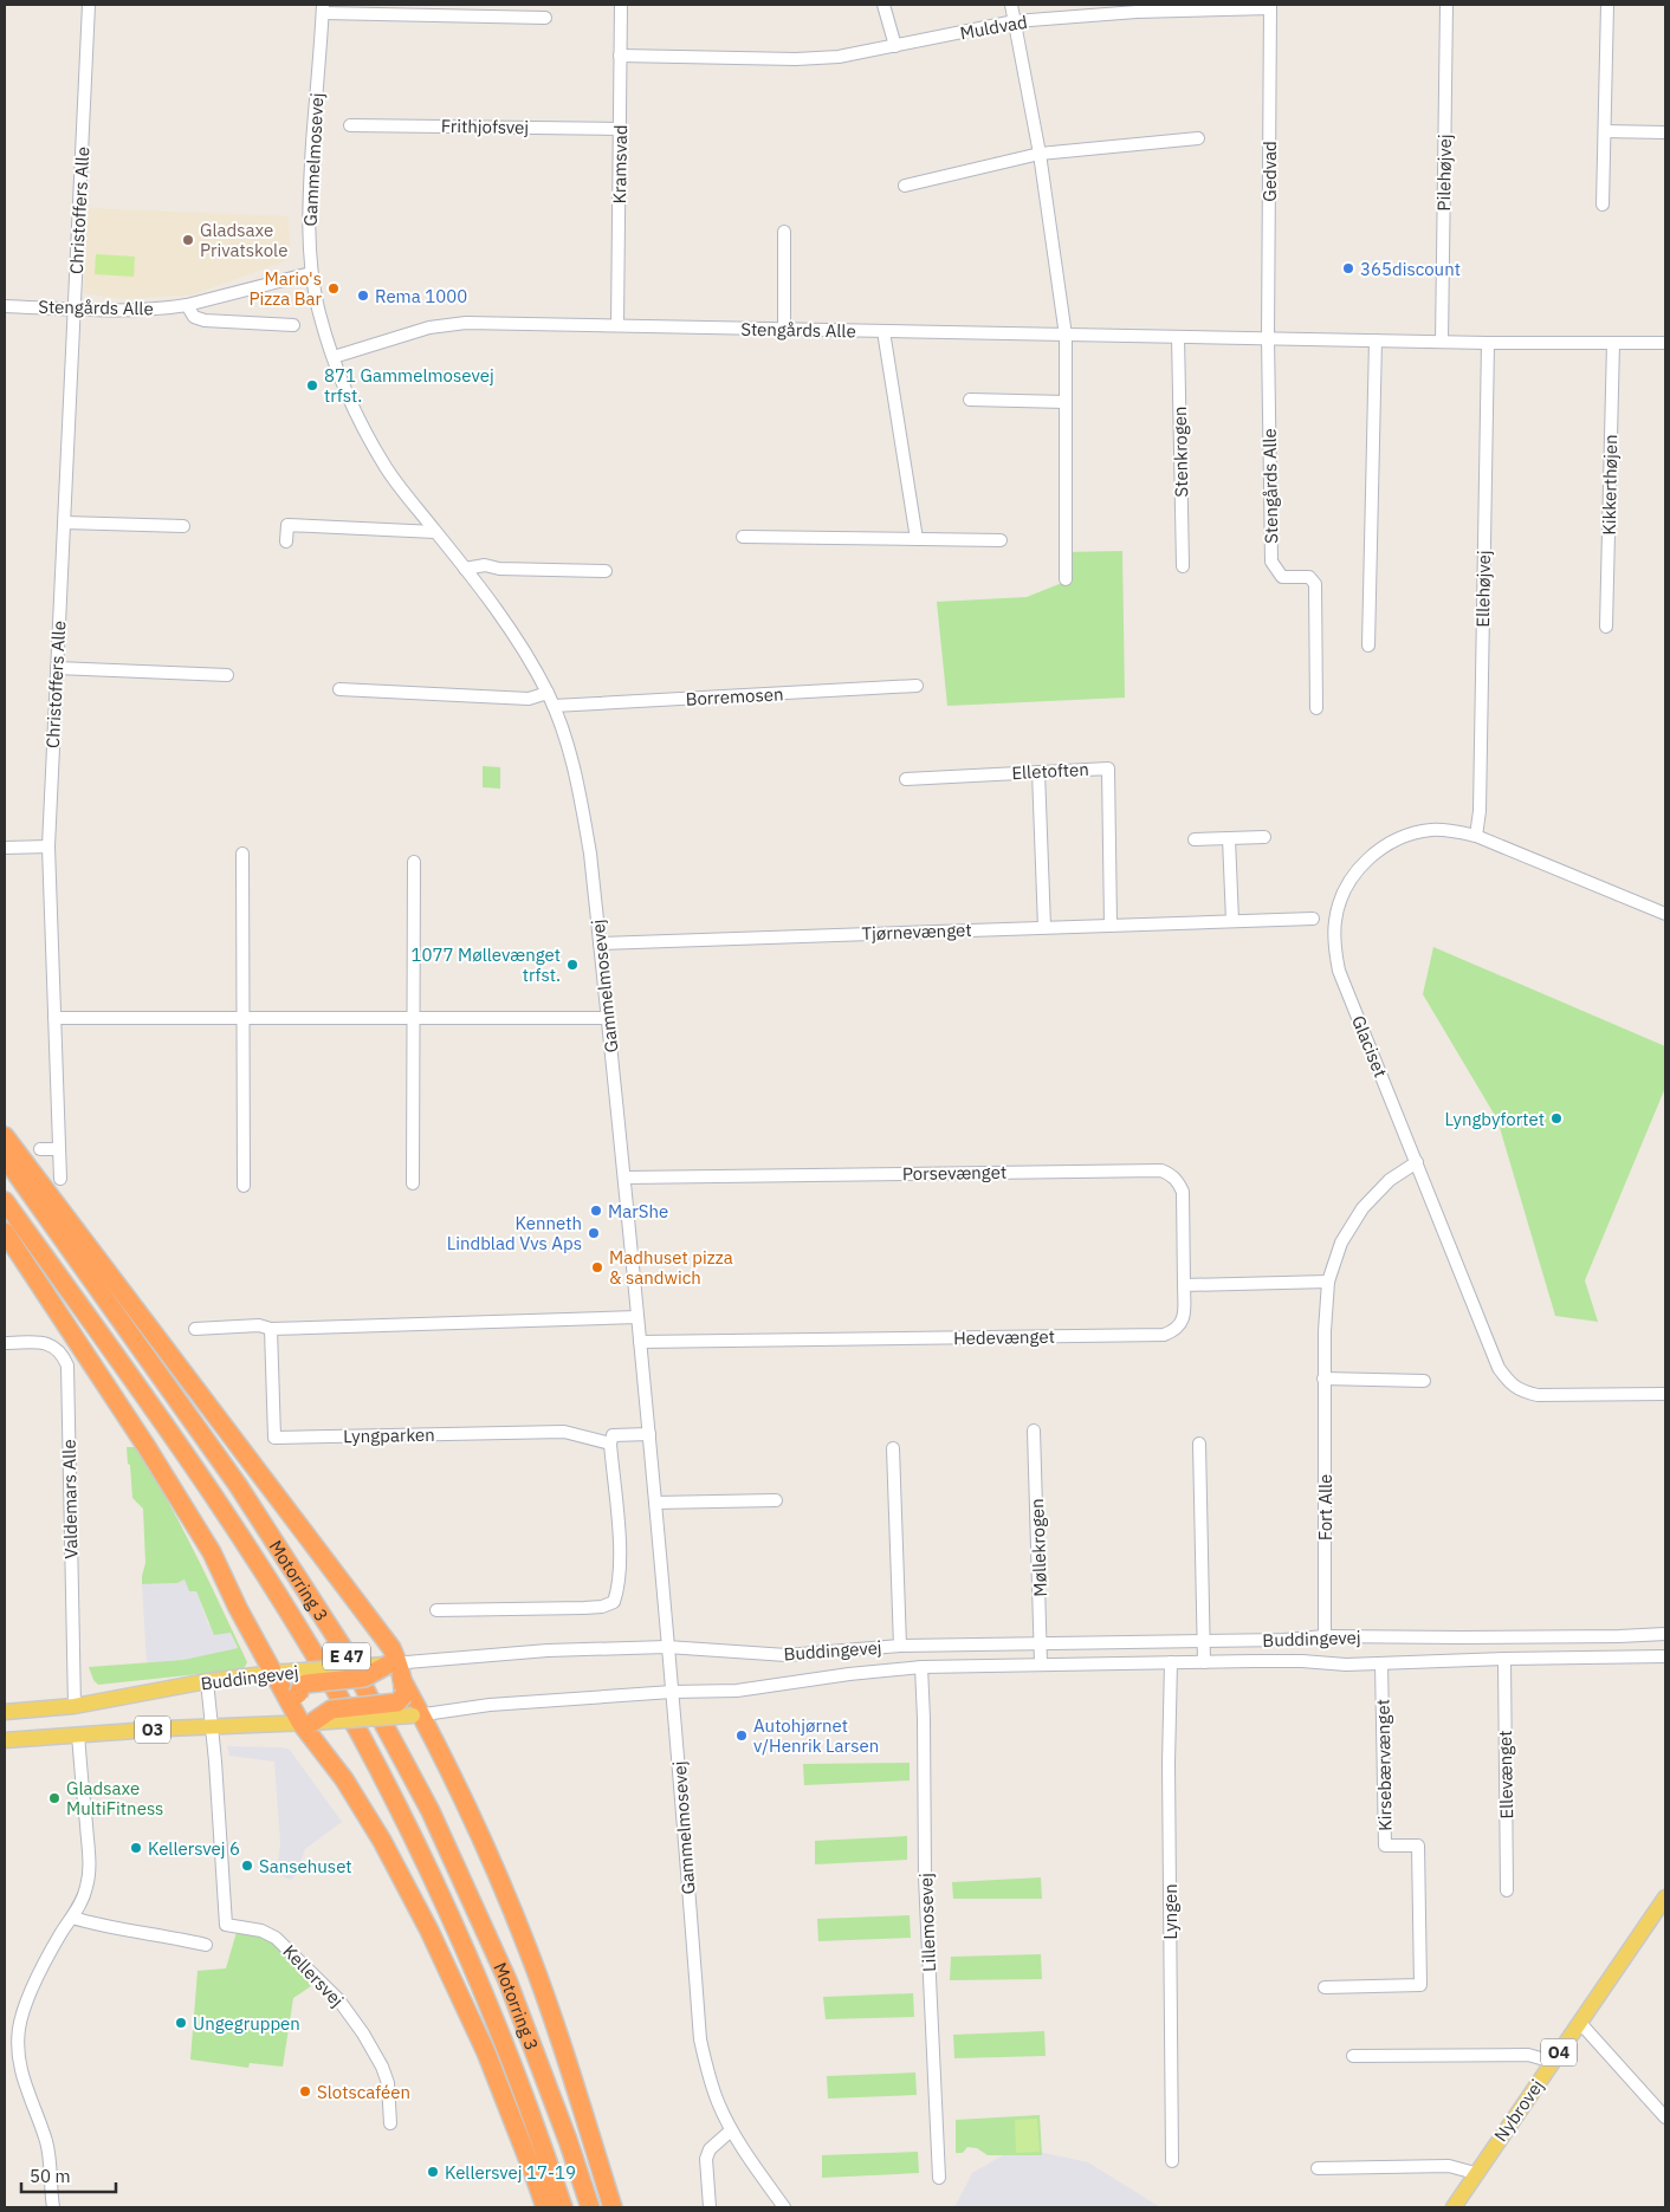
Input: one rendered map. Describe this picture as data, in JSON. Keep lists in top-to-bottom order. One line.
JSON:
{"streets":{"highway":["Motorring 3","E 47"],"main road":["Buddingevej","O3","O4","Nybrovej"],"street":["Muldvad","Frithjofsvej","Gammelmosevej","Kramsvad","Gedvad","Pilehøjvej","Christoffers Alle","Stengårds Alle","Stenkrogen","Kikkerthøjen","Ellehøjvej","Borremosen","Elletoften","Tjørnevænget","Glaciset","Porsevænget","Hedevænget","Lyngparken","Valdemars Alle","Fort Alle","Møllekrogen","Kirsebærvænget","Ellevænget","Lyngen","Lillemosevej","Kellersvej"]},"crossings":[["Muldvad","Kramsvad"],["Muldvad","Gedvad"],["Frithjofsvej","Kramsvad"],["Gammelmosevej","Stengårds Alle"],["Gammelmosevej","Borremosen"],["Gammelmosevej","Tjørnevænget"],["Gammelmosevej","Porsevænget"],["Gammelmosevej","Hedevænget"],["Gammelmosevej","Buddingevej"],["Kramsvad","Stengårds Alle"],["Gedvad","Stengårds Alle"],["Pilehøjvej","Stengårds Alle"],["Christoffers Alle","Stengårds Alle"],["Stengårds Alle","Stenkrogen"],["Stengårds Alle","Kikkerthøjen"],["Stengårds Alle","Ellehøjvej"],["Ellehøjvej","Glaciset"],["Elletoften","Tjørnevænget"],["Glaciset","Fort Alle"],["Porsevænget","Hedevænget"],["Valdemars Alle","Buddingevej"],["Fort Alle","Buddingevej"],["Møllekrogen","Buddingevej"],["Buddingevej","Kirsebærvænget"],["Buddingevej","Ellevænget"],["Buddingevej","Lyngen"],["Buddingevej","Lillemosevej"],["Buddingevej","Kellersvej"]],"places":["Gladsaxe Privatskole","365discount","Mario's Pizza Bar","Rema 1000","871 Gammelmosevej trfst.","1077 Møllevænget trfst.","Lyngbyfortet","MarShe","Kenneth Lindblad Vvs Aps","Madhuset pizza & sandwich","Autohjørnet v/Henrik Larsen","Gladsaxe MultiFitness","Kellersvej 6","Sansehuset","Ungegruppen","Slotscaféen","Kellersvej 17-19"],"scale_bar":"50 m"}
